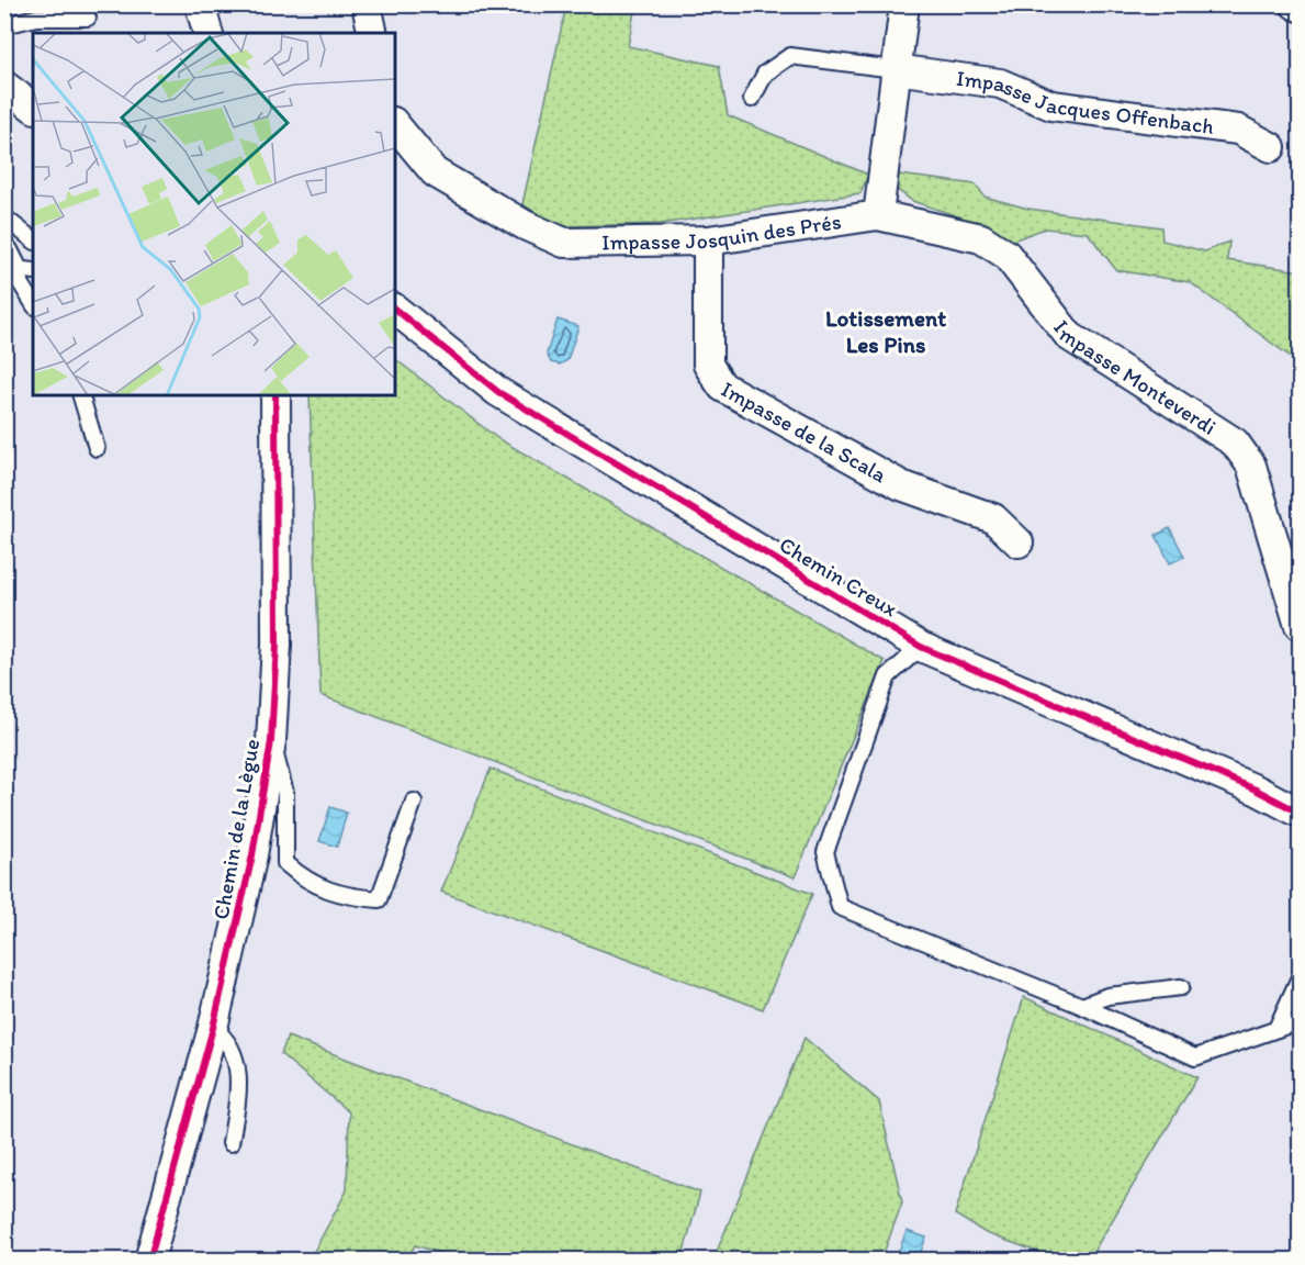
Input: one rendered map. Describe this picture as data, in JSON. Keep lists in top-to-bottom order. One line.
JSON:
{"streets":{"street":["Impasse Jacques Offenbach","Impasse Josquin des Prés","Impasse Monteverdi","Impasse de la Scala","Chemin Creux","Chemin de la Lègue"]},"crossings":[["Impasse Josquin des Prés","Impasse Monteverdi"],["Impasse Josquin des Prés","Impasse de la Scala"]],"districts":["Lotissement Les Pins"]}
